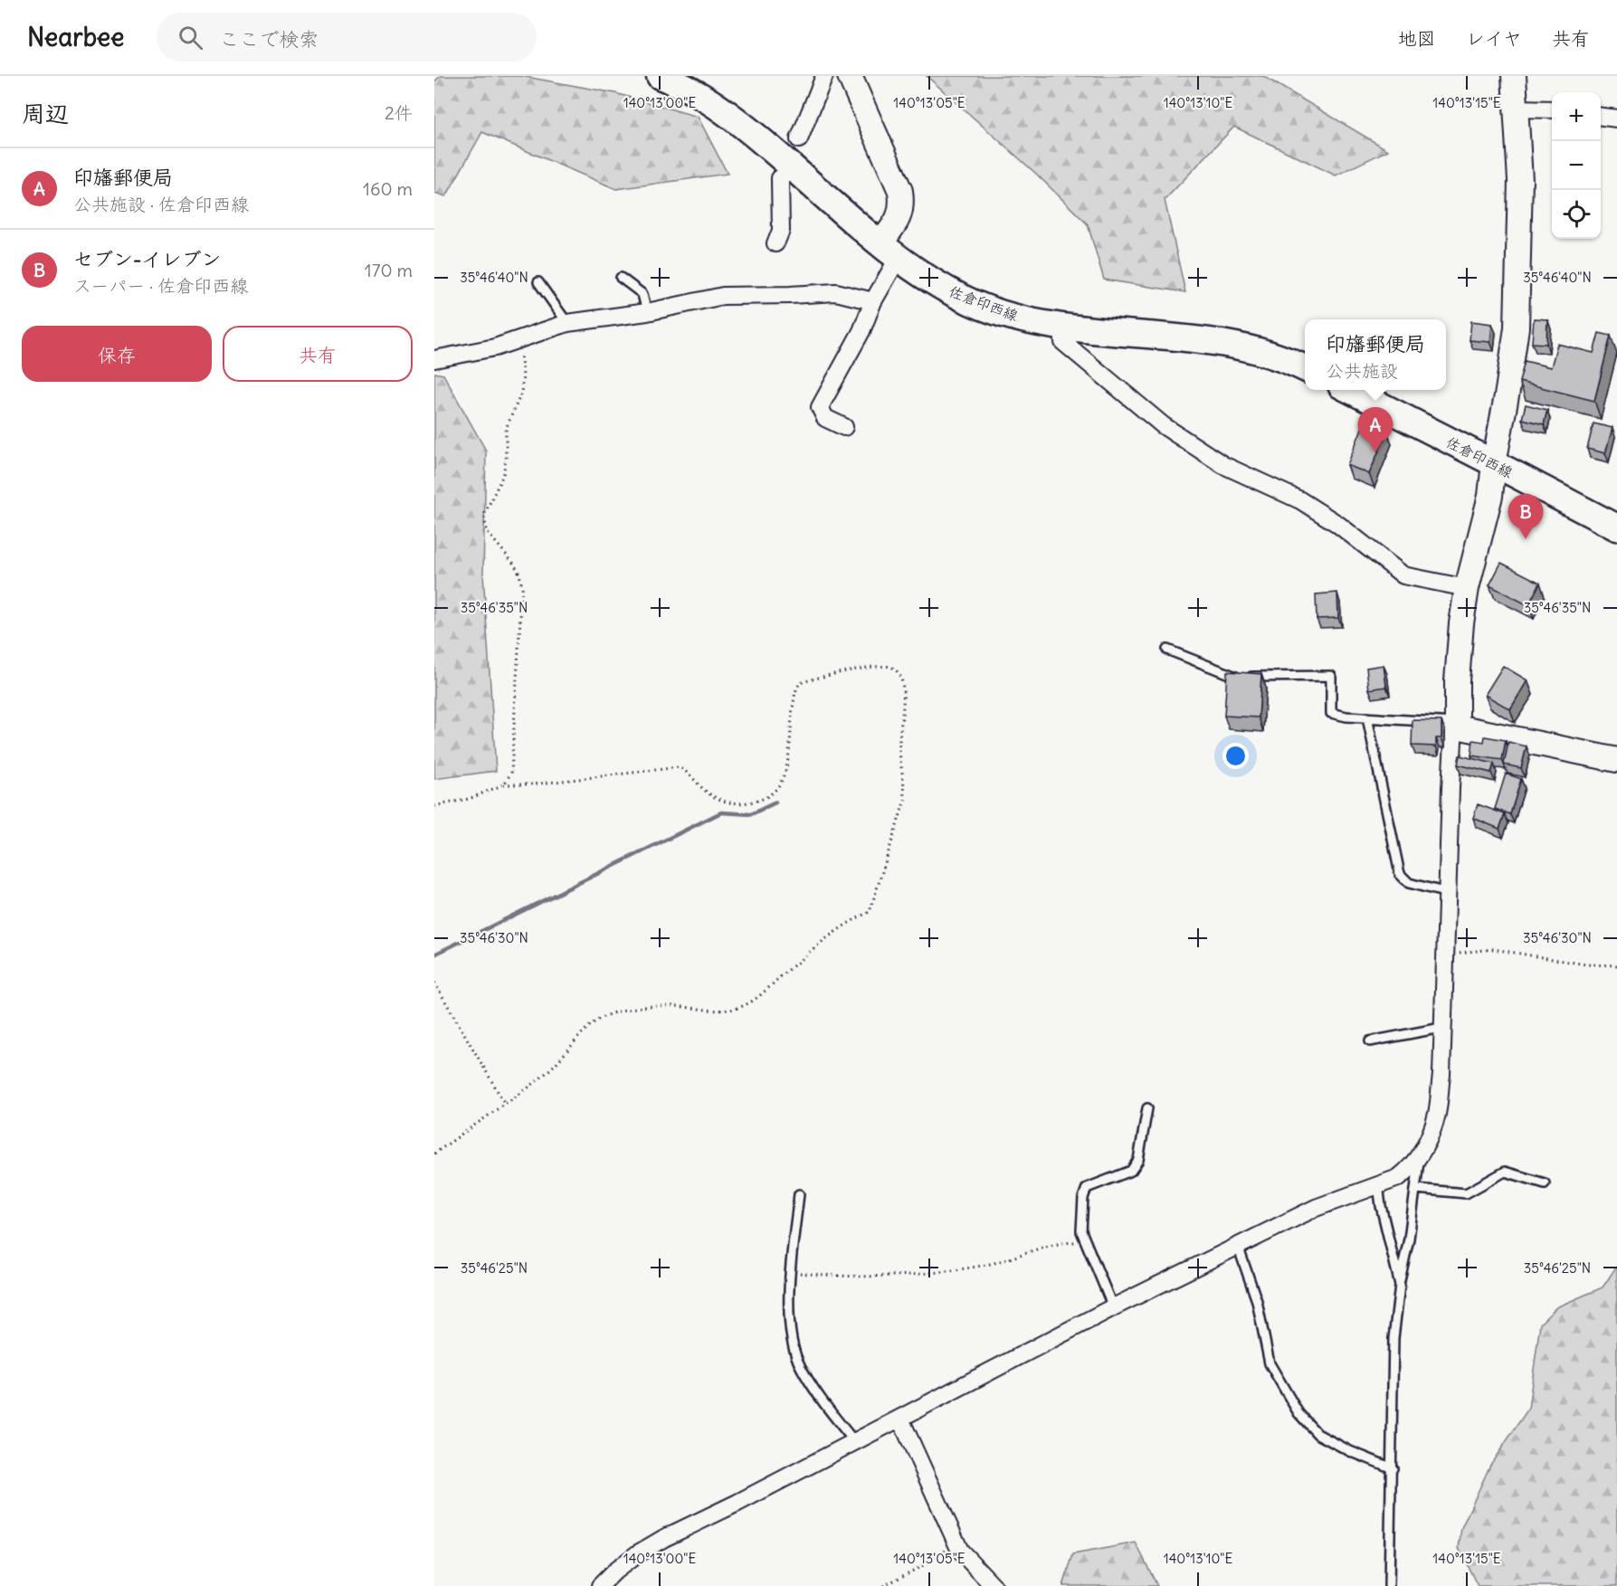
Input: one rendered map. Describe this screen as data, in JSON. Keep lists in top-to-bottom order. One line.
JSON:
{"streets":{"main road":["佐倉印西線"]},"page":{"header":"Nearbee","search":"ここで検索","nav":["地図","レイヤ","共有"],"heading":["周辺","2件"],"map_buttons":["+","−"],"list":[{"mark":"A","name":"印旛郵便局","note":"公共施設 · 佐倉印西線","value":"160 m"},{"mark":"B","name":"セブン-イレブン","note":"スーパー · 佐倉印西線","value":"170 m"}],"buttons":["保存","共有"],"popup":["印旛郵便局","公共施設"],"pins":["A","B"]},"coordinates":["140°13'00\"E","140°13'05\"E","140°13'10\"E","140°13'15\"E","35°46'40\"N","35°46'35\"N","35°46'30\"N","35°46'25\"N"]}
